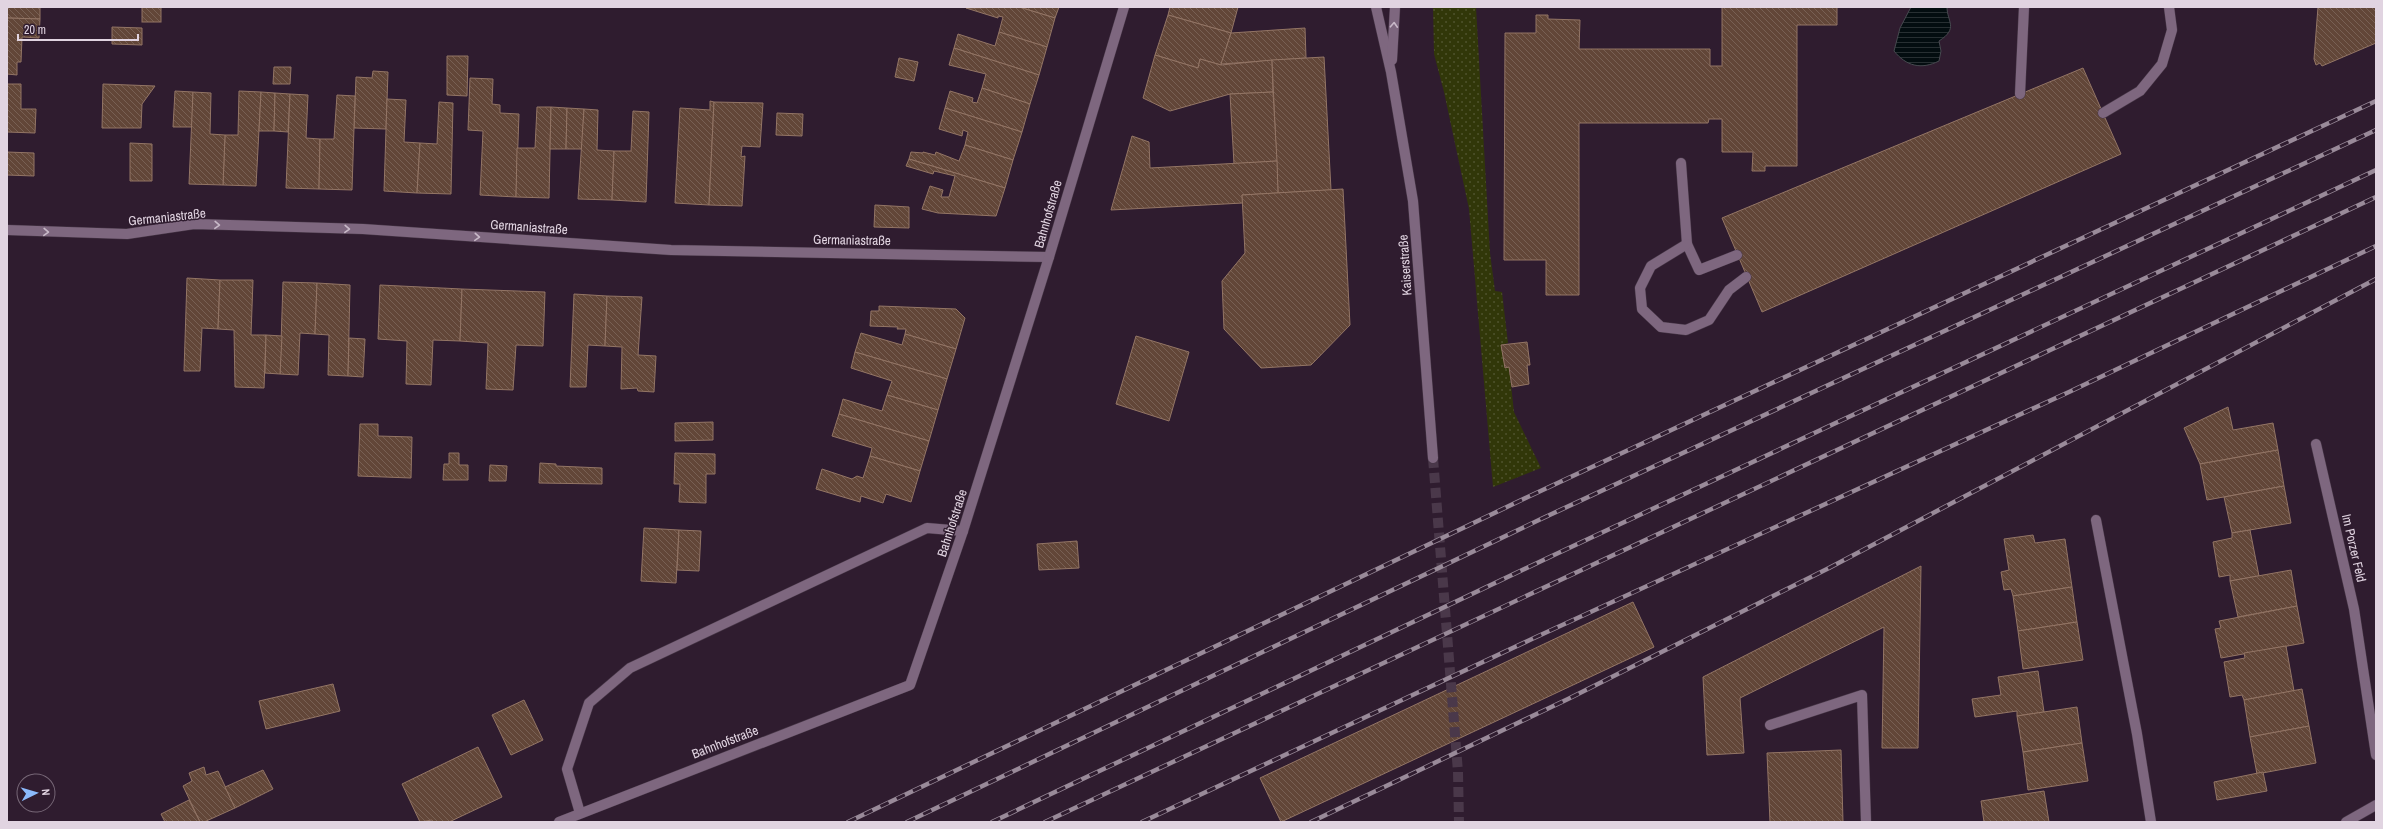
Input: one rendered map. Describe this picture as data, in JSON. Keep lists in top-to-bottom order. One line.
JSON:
{"streets":{"street":["Bahnhofstraße","Germaniastraße","Kaiserstraße","Im Porzer Feld"]},"crossings":[["Bahnhofstraße","Germaniastraße"]],"one_way":["Germaniastraße"],"scale_bar":"20 m","north":"right"}
